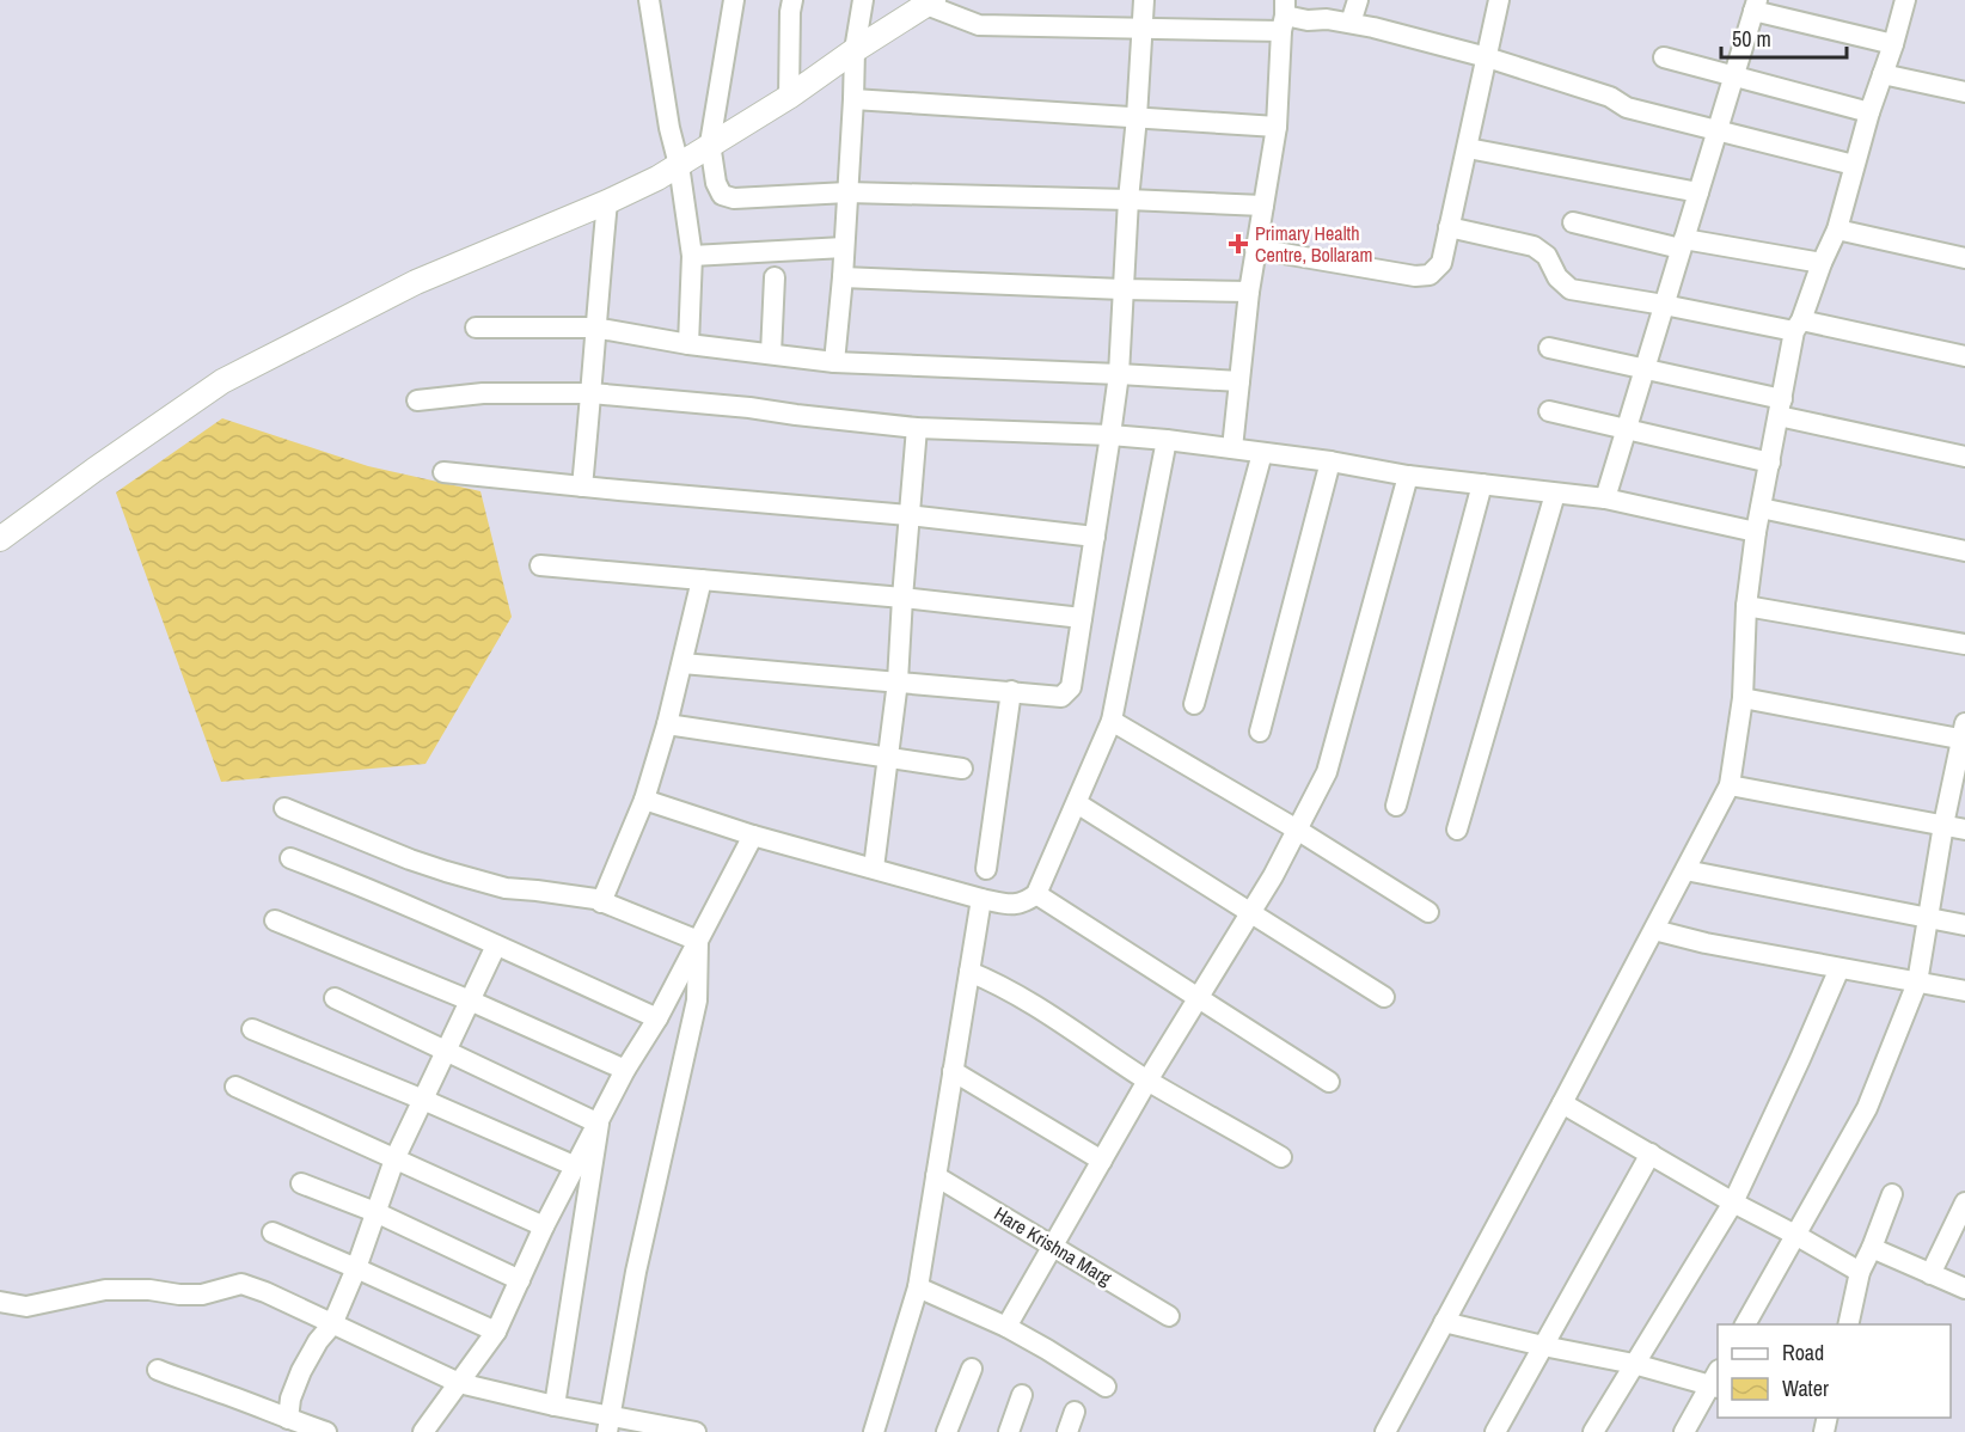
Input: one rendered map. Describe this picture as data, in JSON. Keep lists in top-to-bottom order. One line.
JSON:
{"streets":{"street":["Hare Krishna Marg"]},"places":{"health":["Primary Health Centre, Bollaram"]},"legend":["Road","Water"],"scale_bar":"50 m"}
